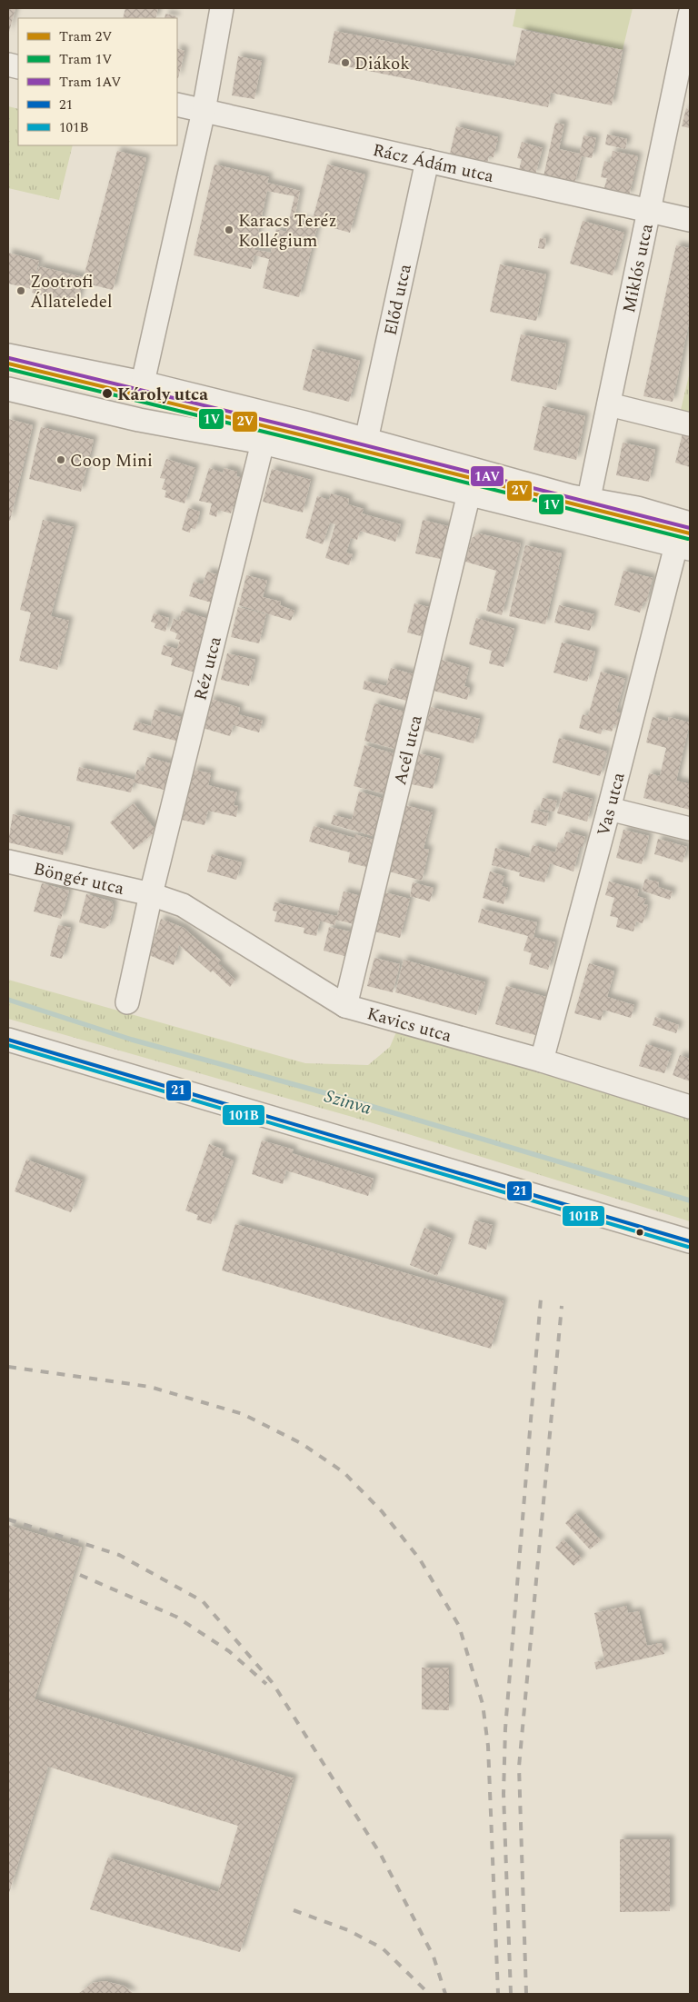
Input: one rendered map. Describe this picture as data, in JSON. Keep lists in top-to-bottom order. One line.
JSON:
{"streets":{"street":["Rácz Ádám utca","Miklós utca","Előd utca","Réz utca","Acél utca","Vas utca","Böngér utca","Kavics utca"]},"crossings":[["Rácz Ádám utca","Miklós utca"],["Rácz Ádám utca","Előd utca"],["Réz utca","Böngér utca"],["Réz utca","Kavics utca"],["Acél utca","Kavics utca"],["Vas utca","Kavics utca"],["Böngér utca","Kavics utca"]],"water":["Szinva"],"places":["Diákok","Karacs Teréz Kollégium","Zootrofi Állateledel","Károly utca","Coop Mini"],"lines":["tram line 1AV","tram line 2V","tram line 1V","transit line 21","transit line 101B"],"legend":["Tram 2V","Tram 1V","Tram 1AV","21","101B"]}
